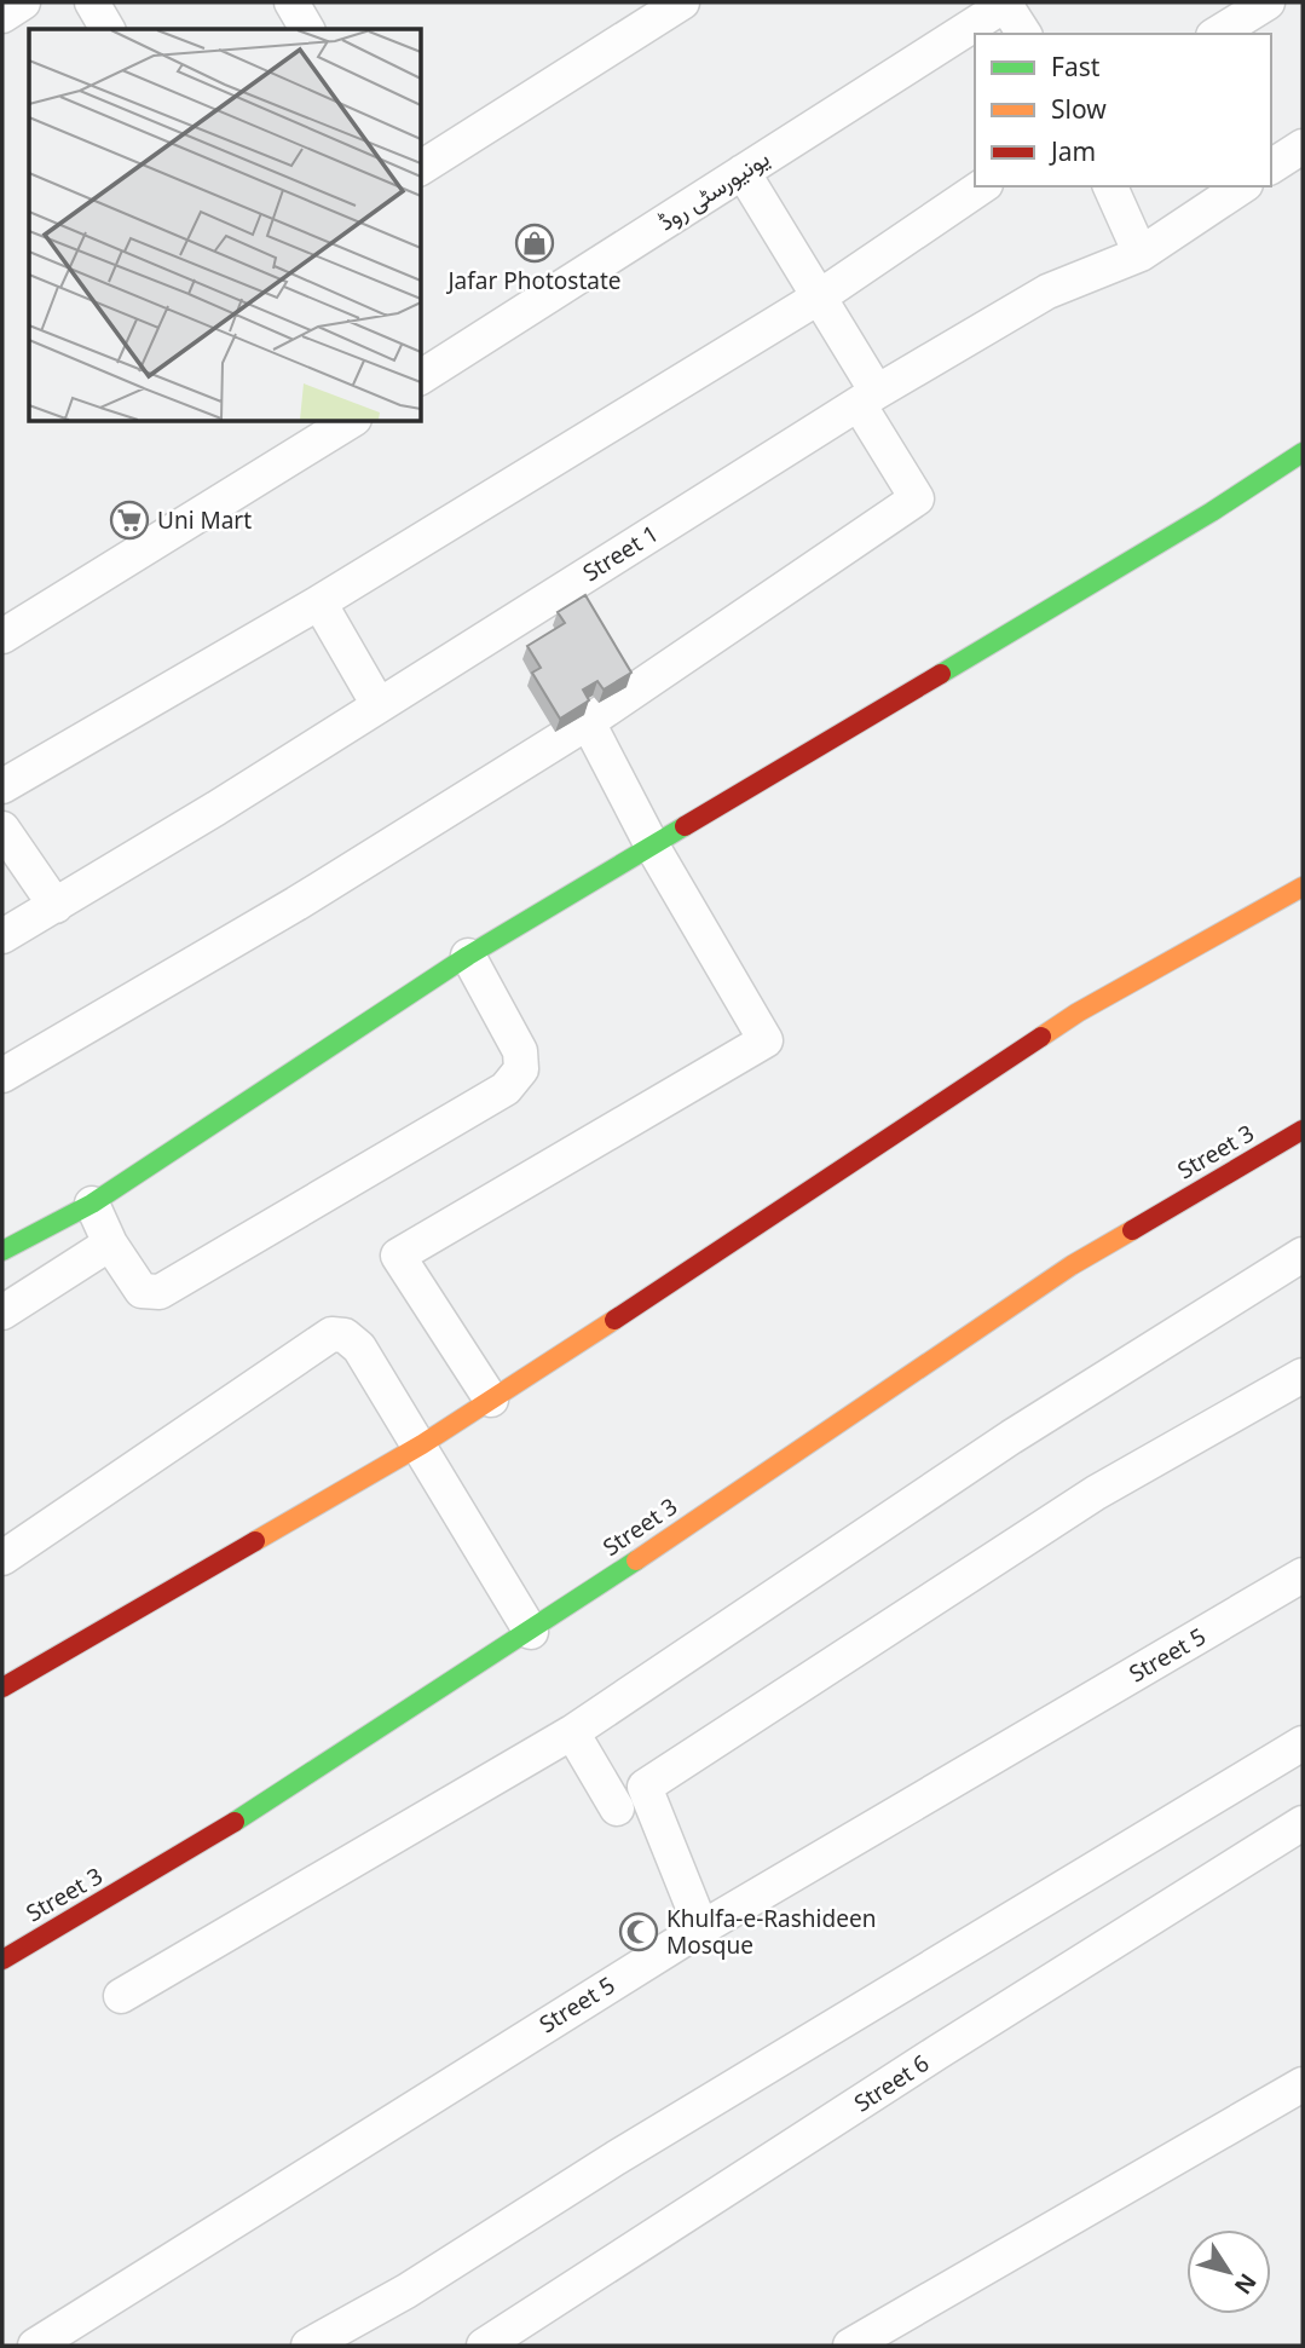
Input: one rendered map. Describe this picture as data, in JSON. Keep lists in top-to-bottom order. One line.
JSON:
{"streets":{"street":["یونیورسٹی روڈ","Street 1","Street 3","Street 5","Street 6"]},"places":{"shop":["Jafar Photostate"],"supermarket":["Uni Mart"],"mosque":["Khulfa-e-Rashideen Mosque"]},"legend":["Fast","Slow","Jam"],"north":"bottom right"}
